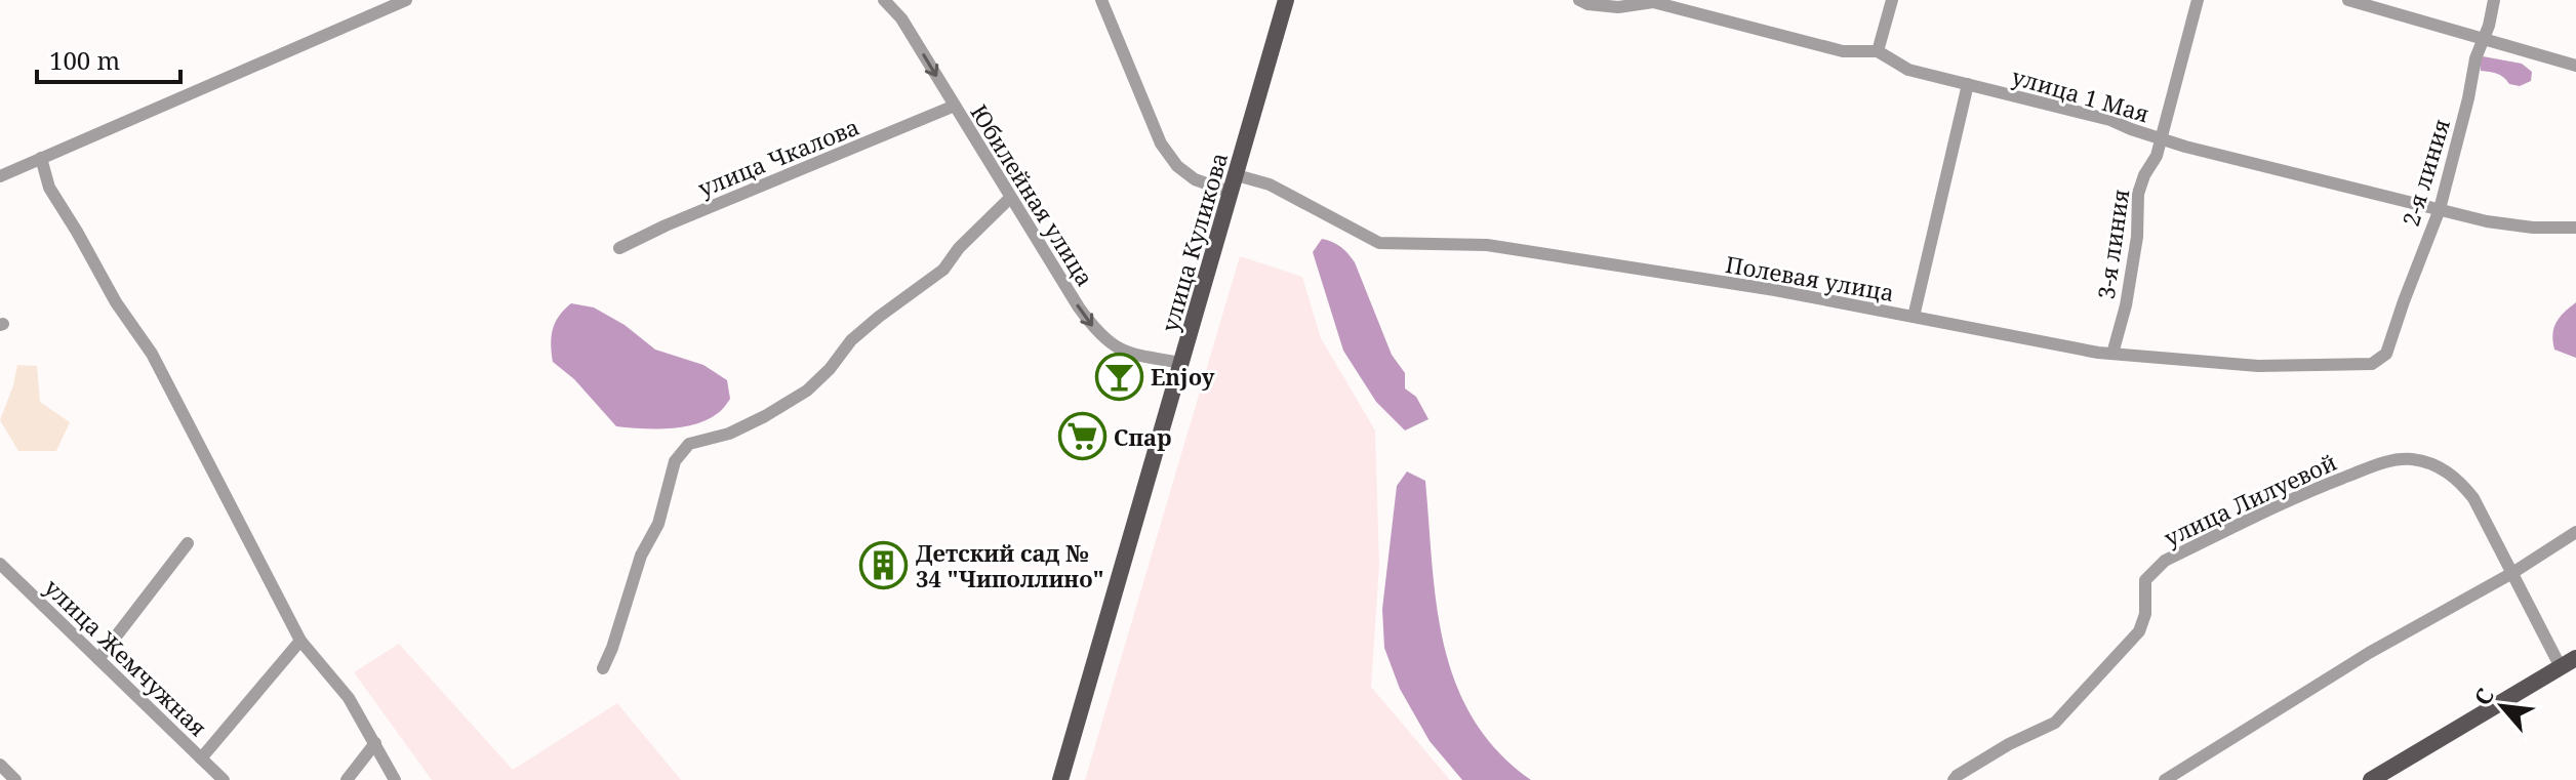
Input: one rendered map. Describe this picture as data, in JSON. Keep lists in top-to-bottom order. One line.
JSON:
{"streets":{"main road":["улица Куликова"],"street":["улица 1 Мая","улица Чкалова","2-я линия","Юбилейная улица","3-я линия","Полевая улица","улица Лилуевой","улица Жемчужная"]},"crossings":[["улица 1 Мая","2-я линия"],["улица 1 Мая","3-я линия"],["улица Чкалова","Юбилейная улица"],["2-я линия","Полевая улица"],["Юбилейная улица","улица Куликова"],["улица Куликова","Полевая улица"],["3-я линия","Полевая улица"]],"one_way":["Юбилейная улица"],"places":{"bar":["Enjoy"],"supermarket":["Спар"],"building":["Детский сад № 34 \"Чиполлино\""]},"scale_bar":"100 m","north":"top left"}
